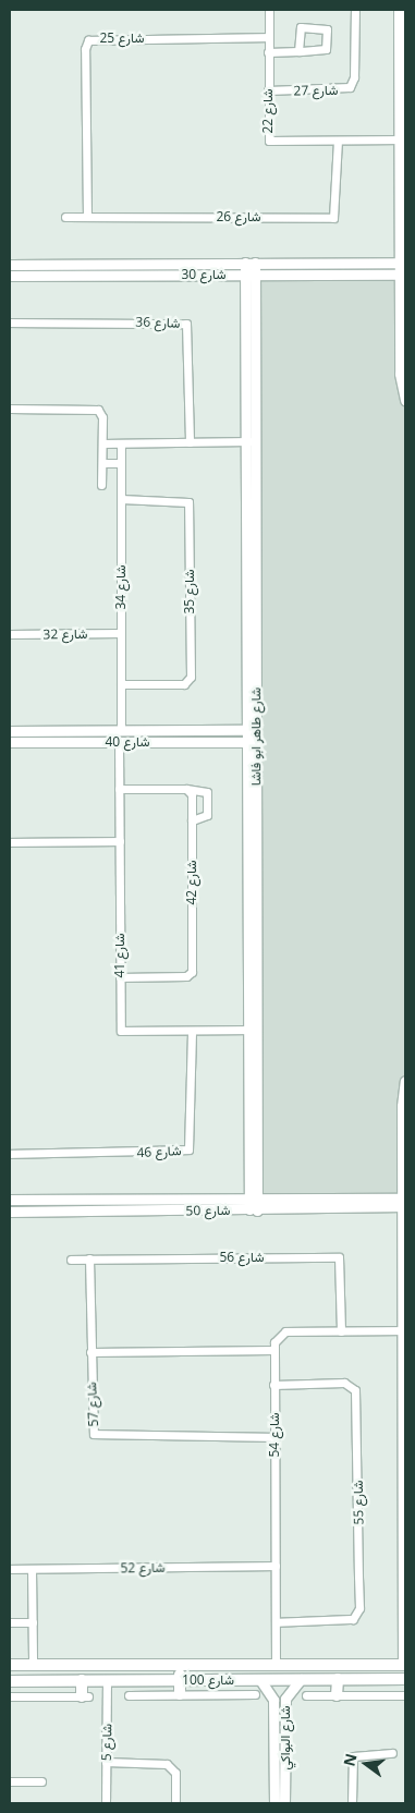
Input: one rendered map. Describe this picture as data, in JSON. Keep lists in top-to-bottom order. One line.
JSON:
{"streets":{"main road":["شارع 100"],"street":["شارع 25","شارع 27","شارع 22","شارع 26","شارع 30","شارع 36","شارع 34","شارع 35","شارع 32","شارع طاهر ابو فاشا","شارع 40","شارع 42","شارع 41","شارع 46","شارع 50","شارع 56","شارع 57","شارع 54","شارع 55","شارع 52","شارع البواكي","شارع 5"]},"crossings":[["شارع 25","شارع 22"],["شارع 25","شارع 26"],["شارع 27","شارع 22"],["شارع 22","شارع 26"],["شارع 30","شارع طاهر ابو فاشا"],["شارع 34","شارع 35"],["شارع 34","شارع 32"],["شارع 34","شارع 40"],["شارع طاهر ابو فاشا","شارع 40"],["شارع طاهر ابو فاشا","شارع 41"],["شارع طاهر ابو فاشا","شارع 50"],["شارع 40","شارع 41"],["شارع 42","شارع 41"],["شارع 41","شارع 46"],["شارع 56","شارع 57"],["شارع 57","شارع 54"],["شارع 54","شارع 55"],["شارع 54","شارع 52"],["شارع 54","شارع 100"],["شارع 100","شارع البواكي"],["شارع 100","شارع 5"]],"north":"left"}
